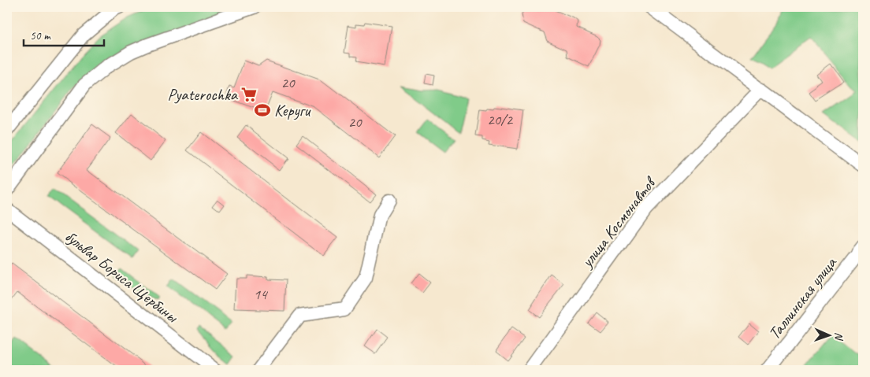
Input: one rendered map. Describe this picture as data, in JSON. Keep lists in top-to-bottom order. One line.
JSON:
{"streets":{"street":["улица Космонавтов","бульвар Бориса Щербины","Таллинская улица"]},"places":{"supermarket":["Pyaterochka"],"sports":["Керуги"]},"house_numbers":["20","20/2","20","14"],"scale_bar":"50 m","north":"right"}
